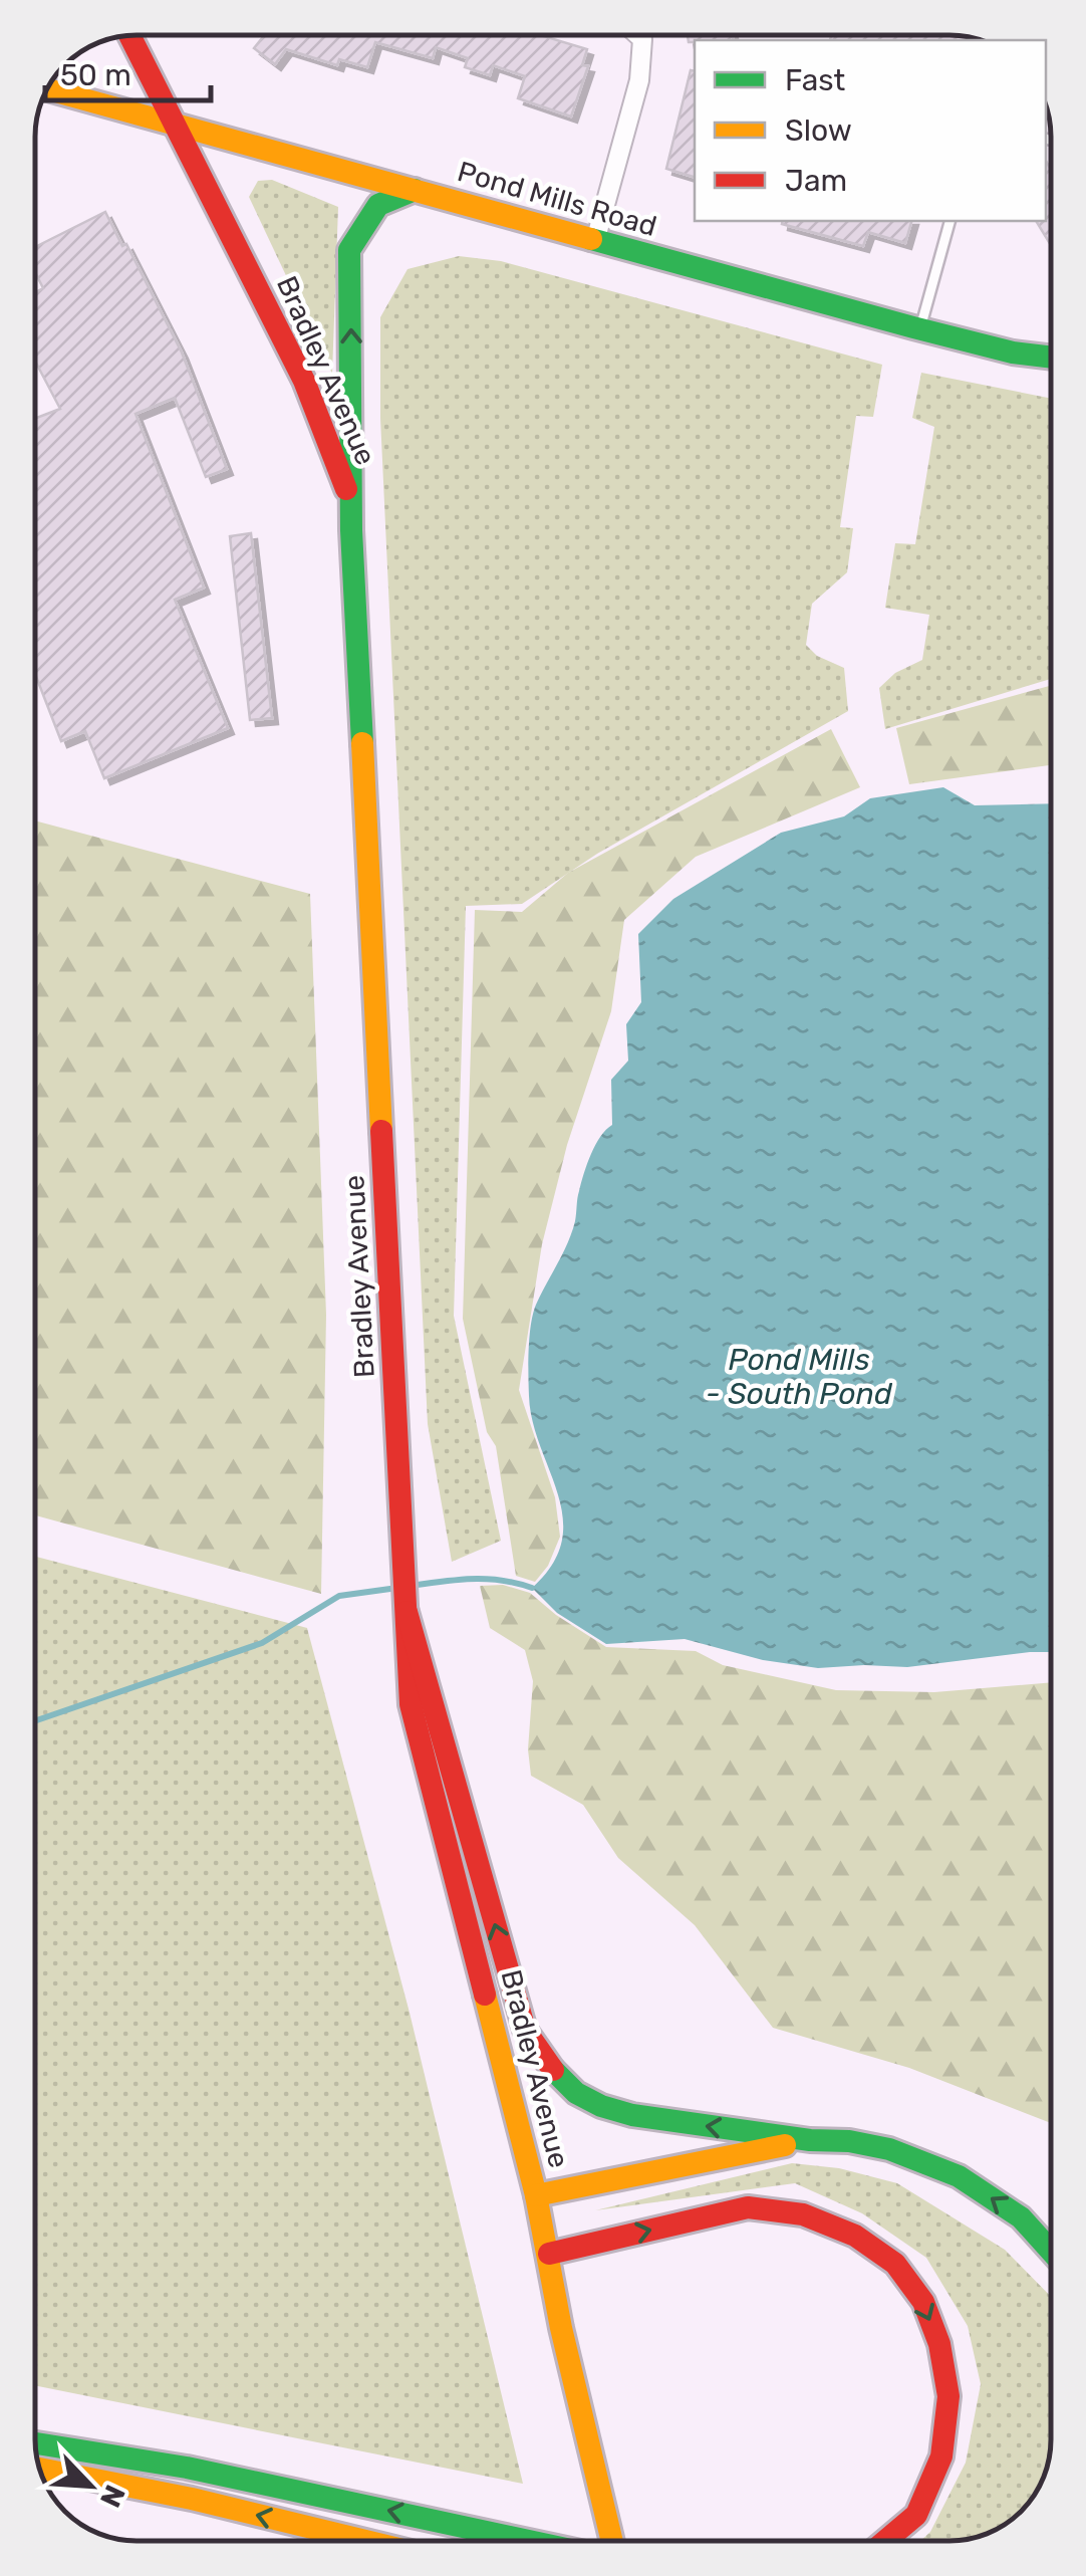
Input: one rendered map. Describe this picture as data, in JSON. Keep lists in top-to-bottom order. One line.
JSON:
{"streets":{"main road":["Pond Mills Road","Bradley Avenue"]},"crossings":[["Pond Mills Road","Bradley Avenue"]],"water":["Pond Mills - South Pond"],"legend":["Fast","Slow","Jam"],"scale_bar":"50 m","north":"bottom right"}
